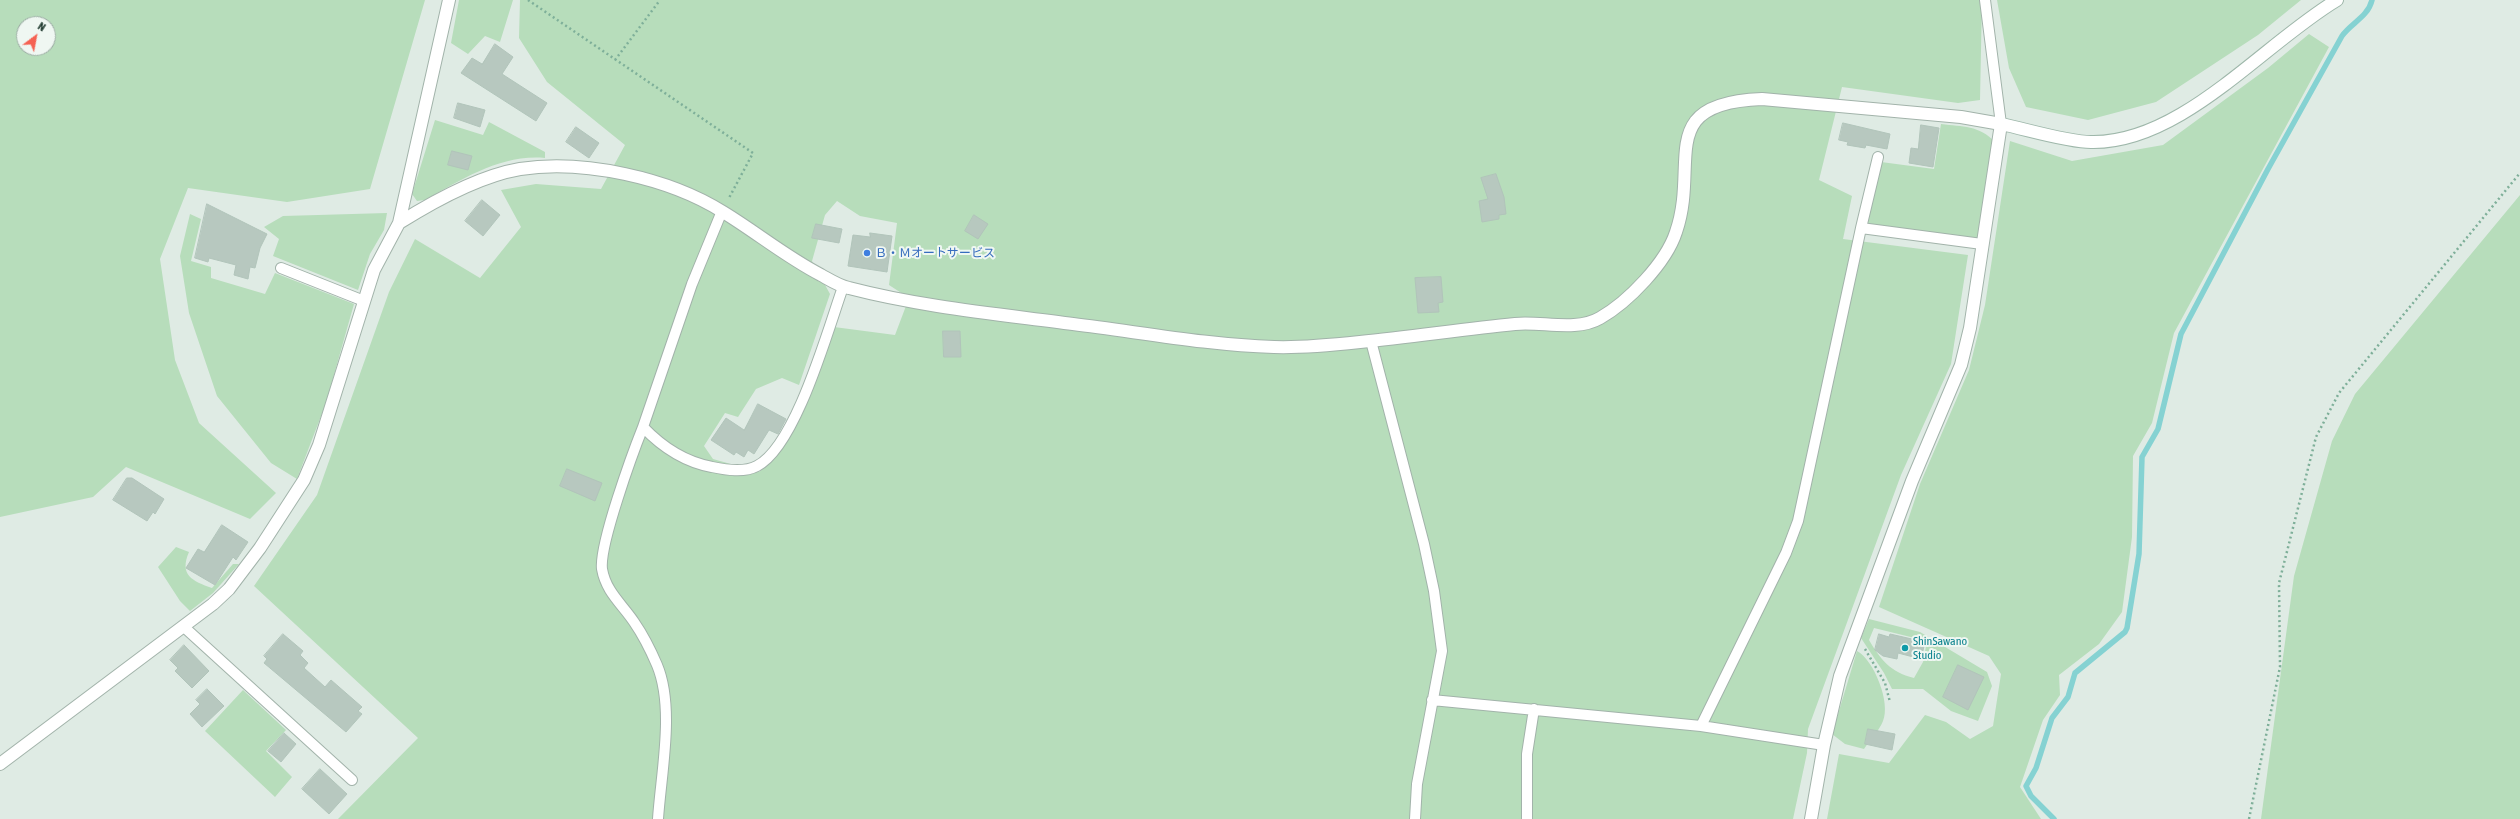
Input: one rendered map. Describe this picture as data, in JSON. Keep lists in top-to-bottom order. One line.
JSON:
{"places":["Ｂ・Ｍオートサービス","ShinSawano Studio"],"north":"top right"}
